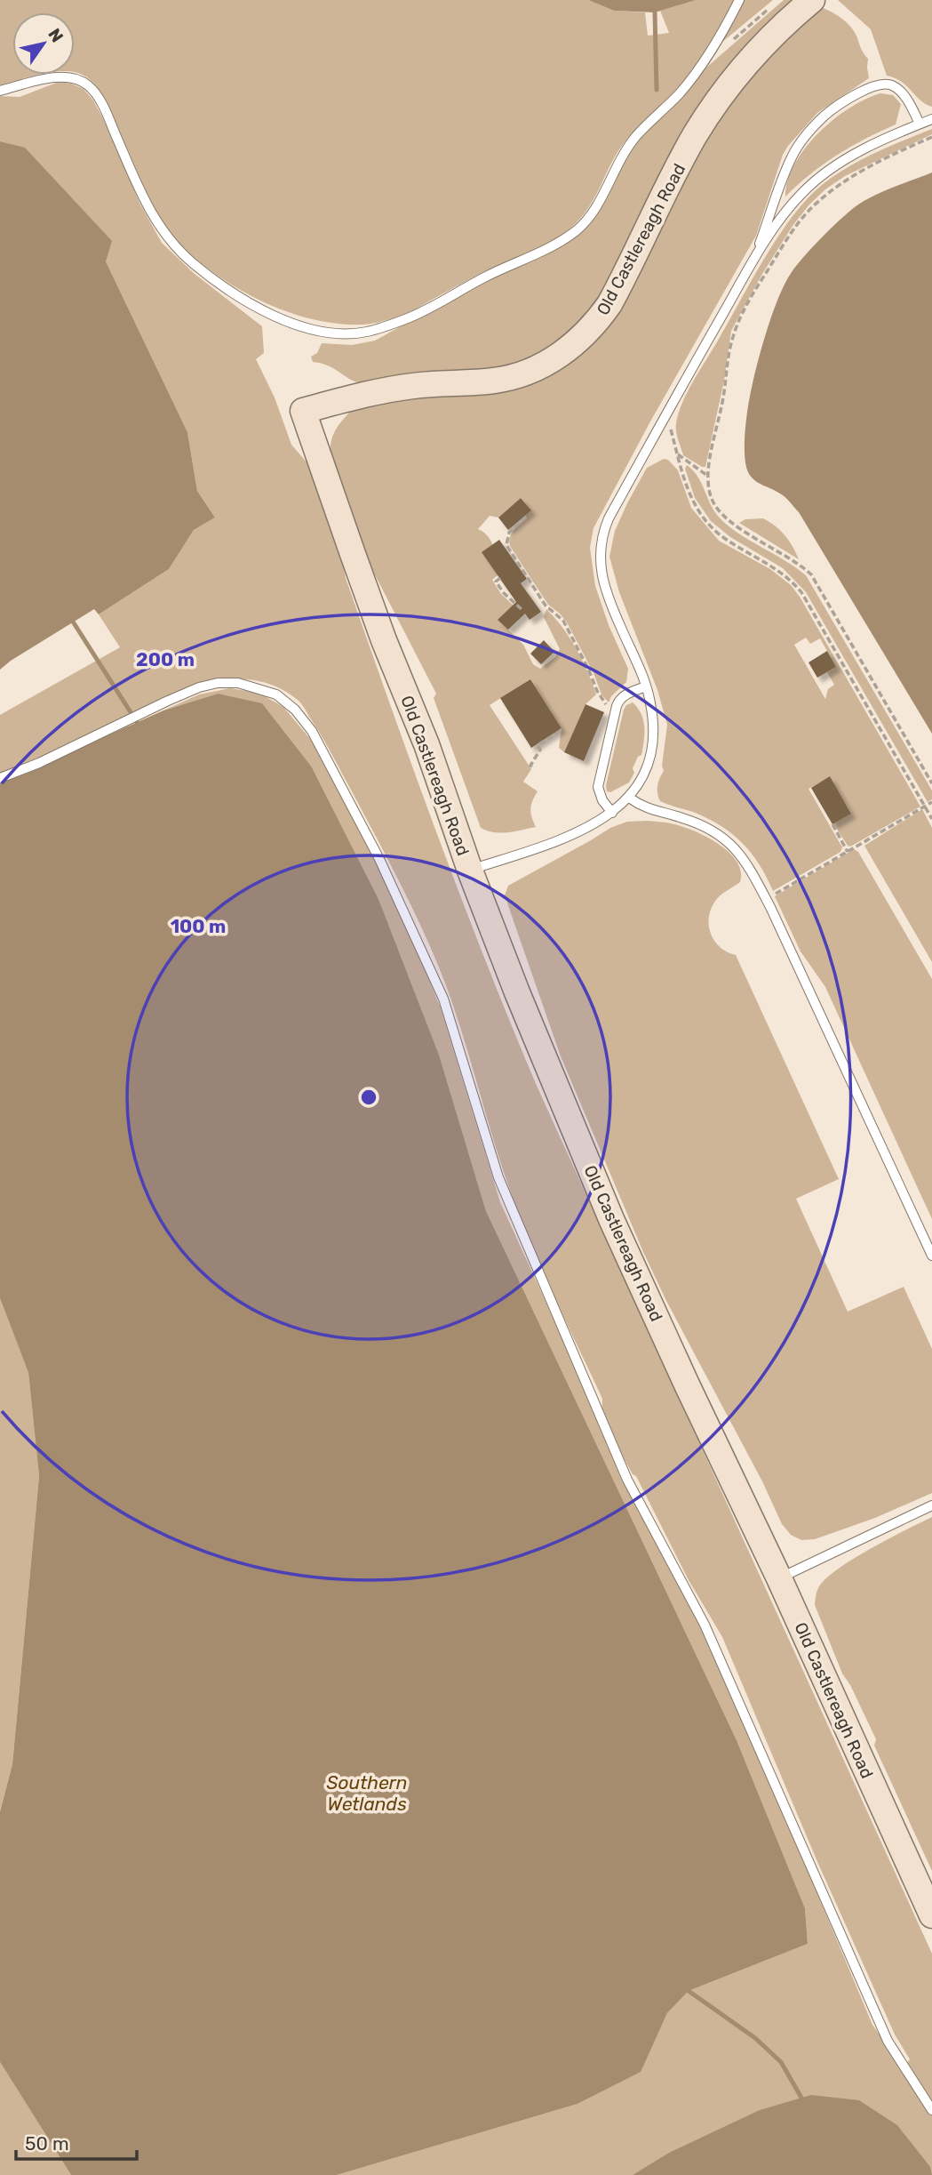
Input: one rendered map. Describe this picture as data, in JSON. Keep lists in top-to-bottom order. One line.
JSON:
{"streets":{"street":["Old Castlereagh Road"]},"water":["Southern Wetlands"],"scale_bar":"50 m","north":"top right","rings":["200 m","100 m"]}
